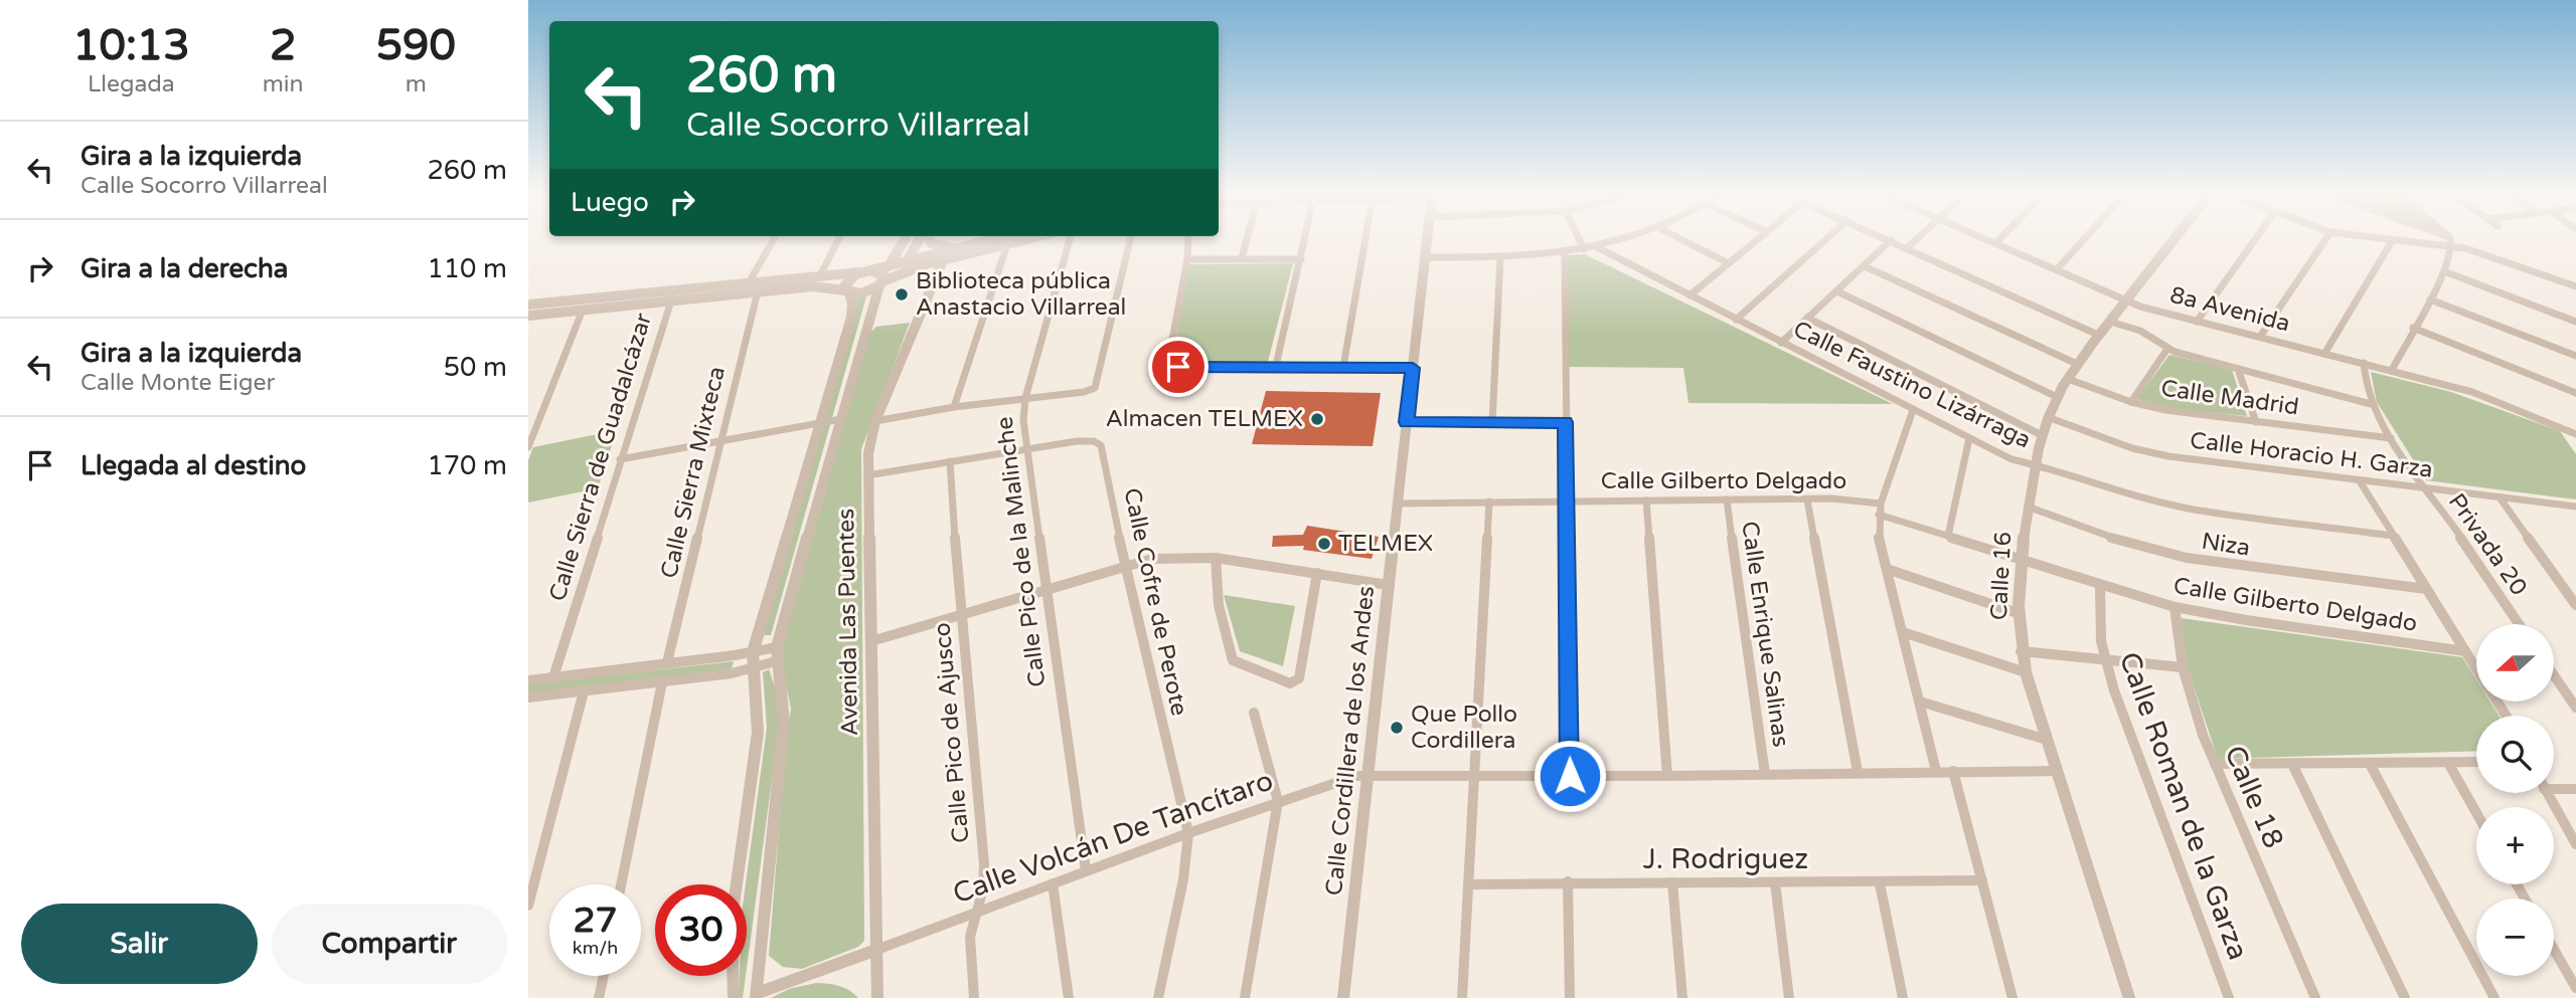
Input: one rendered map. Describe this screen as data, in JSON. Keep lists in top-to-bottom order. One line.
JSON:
{"streets":{"street":["8a Avenida","Calle Faustino Lizárraga","Calle Madrid","Calle Horacio H. Garza","Calle Sierra de Guadalcázar","Calle Sierra Mixteca","Calle Gilberto Delgado","Niza","Privada 20","Calle Pico de la Malinche","Calle 16","Calle Cofre de Perote","Avenida Las Puentes","Calle Enrique Salinas","Calle Pico de Ajusco","Calle Cordillera de los Andes","Calle 18","Calle Roman de la Garza","Calle Volcán De Tancítaro","J. Rodriguez"]},"crossings":[["8a Avenida","Privada 20"],["8a Avenida","Calle 16"],["Calle Faustino Lizárraga","Calle 16"],["Calle Madrid","Privada 20"],["Calle Madrid","Calle 16"],["Calle Horacio H. Garza","Privada 20"],["Calle Horacio H. Garza","Calle 16"],["Calle Gilberto Delgado","Calle 16"],["Calle Gilberto Delgado","Calle Enrique Salinas"],["Calle Gilberto Delgado","Calle Cordillera de los Andes"],["Calle Gilberto Delgado","Calle 18"],["Calle Gilberto Delgado","Calle Roman de la Garza"],["Niza","Calle 16"],["Calle Pico de la Malinche","Calle Cofre de Perote"],["Calle Pico de la Malinche","Calle Volcán De Tancítaro"],["Calle 16","Calle Volcán De Tancítaro"],["Calle Cofre de Perote","Avenida Las Puentes"],["Calle Cofre de Perote","Calle Pico de Ajusco"],["Calle Cofre de Perote","Calle Volcán De Tancítaro"],["Avenida Las Puentes","Calle Volcán De Tancítaro"],["Calle Enrique Salinas","Calle Volcán De Tancítaro"],["Calle Pico de Ajusco","Calle Volcán De Tancítaro"],["Calle Cordillera de los Andes","Calle Volcán De Tancítaro"]],"places":["Biblioteca pública Anastacio Villarreal","Almacen TELMEX","TELMEX","Que Pollo Cordillera"],"north":"left","page":{"eta":["10:13","Llegada","2","min","590","m"],"turn":["260 m","Calle Socorro Villarreal"],"list":[{"name":"Gira a la izquierda","note":"Calle Socorro Villarreal","value":"260 m"},{"name":"Gira a la derecha","value":"110 m"},{"name":"Gira a la izquierda","note":"Calle Monte Eiger","value":"50 m"},{"name":"Llegada al destino","value":"170 m"}],"then":"Luego","map_buttons":["+","−"],"speed":"27 km/h","limit":"30","buttons":["Salir","Compartir"]}}
